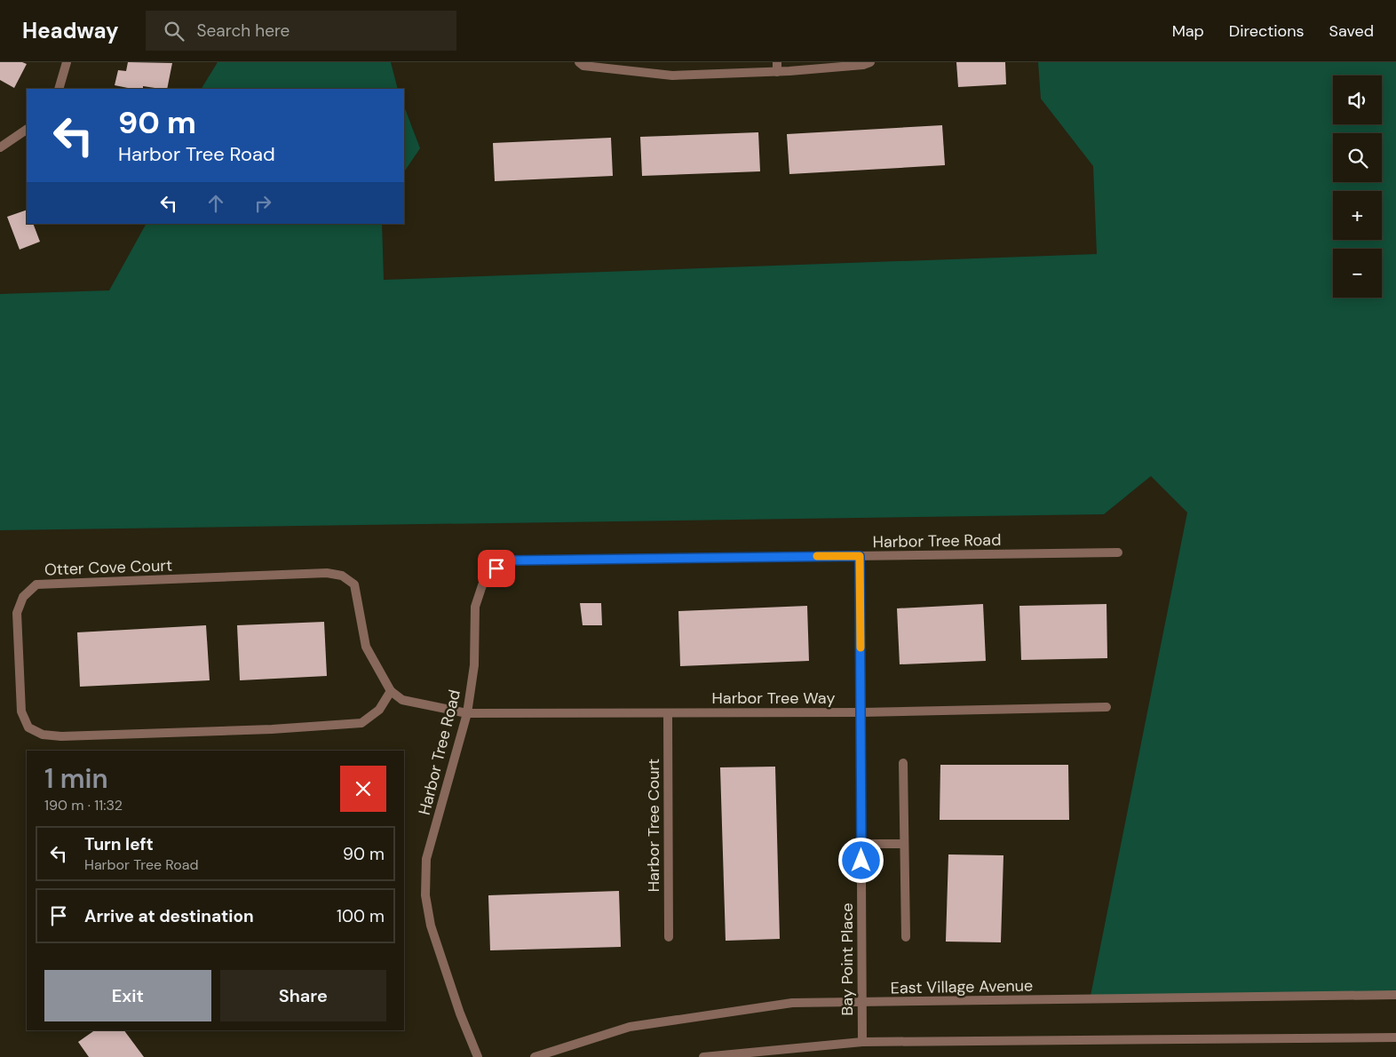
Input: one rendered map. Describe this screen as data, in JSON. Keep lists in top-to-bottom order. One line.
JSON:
{"streets":{"street":["Harbor Tree Road","Otter Cove Court","Harbor Tree Way","Harbor Tree Court","Bay Point Place","East Village Avenue"]},"crossings":[["Harbor Tree Road","Harbor Tree Way"],["Harbor Tree Road","Bay Point Place"],["Harbor Tree Way","Harbor Tree Court"],["Harbor Tree Way","Bay Point Place"],["Bay Point Place","East Village Avenue"]],"page":{"header":"Headway","search":"Search here","nav":["Map","Directions","Saved"],"map_buttons":["+","−"],"turn":["90 m","Harbor Tree Road"],"heading":["1 min","190 m · 11:32"],"list":[{"name":"Turn left","note":"Harbor Tree Road","value":"90 m"},{"name":"Arrive at destination","value":"100 m"}],"buttons":["Exit","Share"]}}
